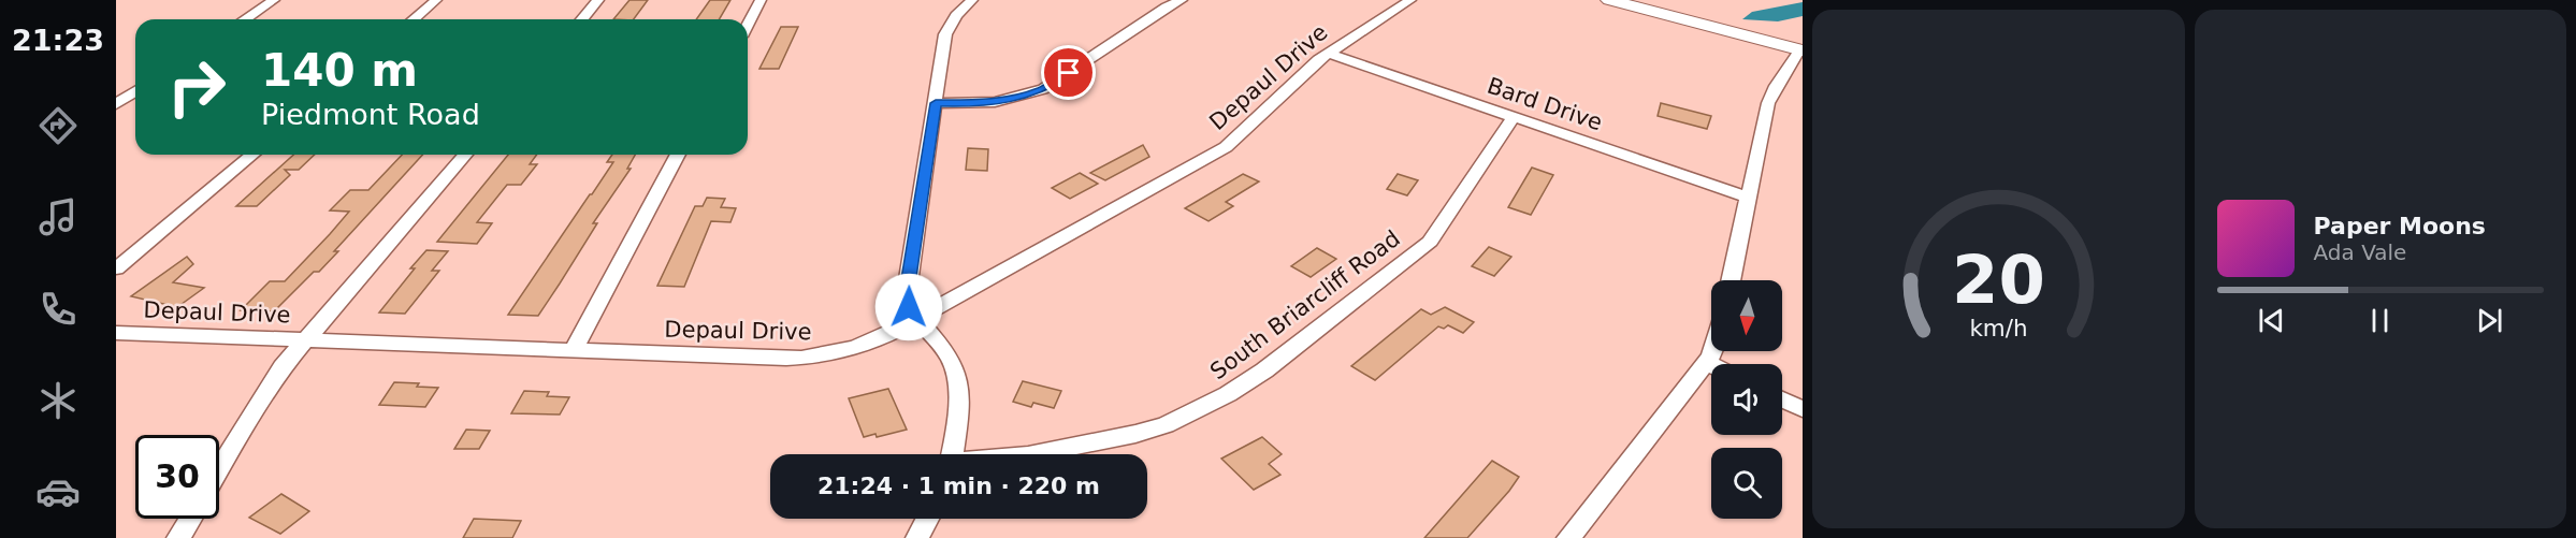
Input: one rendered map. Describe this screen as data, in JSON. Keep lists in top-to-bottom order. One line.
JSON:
{"streets":{"street":["Depaul Drive","Bard Drive","South Briarcliff Road"]},"crossings":[["Depaul Drive","Bard Drive"],["Bard Drive","South Briarcliff Road"]],"north":"bottom","page":{"tabs":"21:23","turn":["140 m","Piedmont Road"],"song":["Paper Moons","Ada Vale"],"limit":"30","trip":"21:24 · 1 min · 220 m","gauge":["20","km/h"]}}
